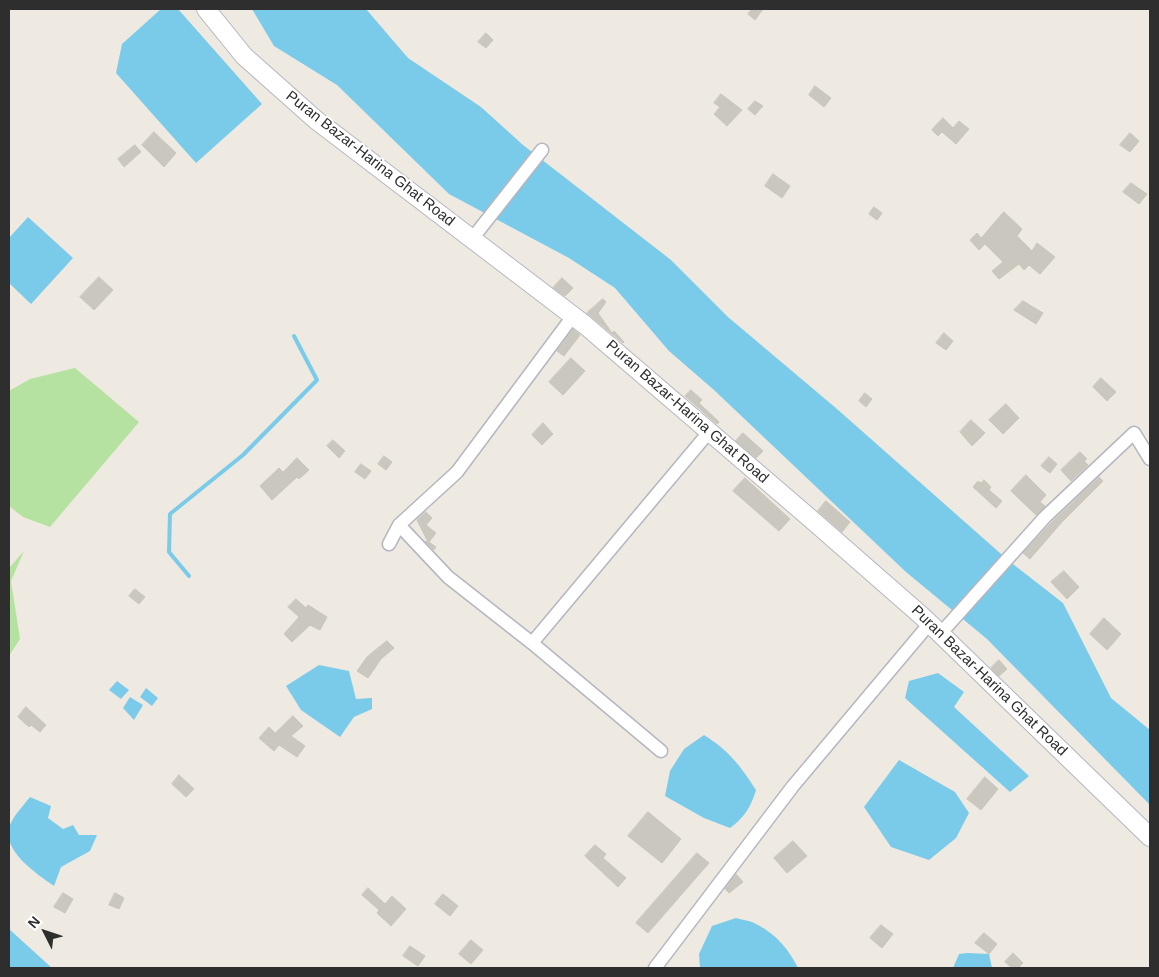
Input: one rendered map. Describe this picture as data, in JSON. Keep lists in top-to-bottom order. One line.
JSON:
{"streets":{"main road":["Puran Bazar-Harina Ghat Road"]},"north":"top left"}
